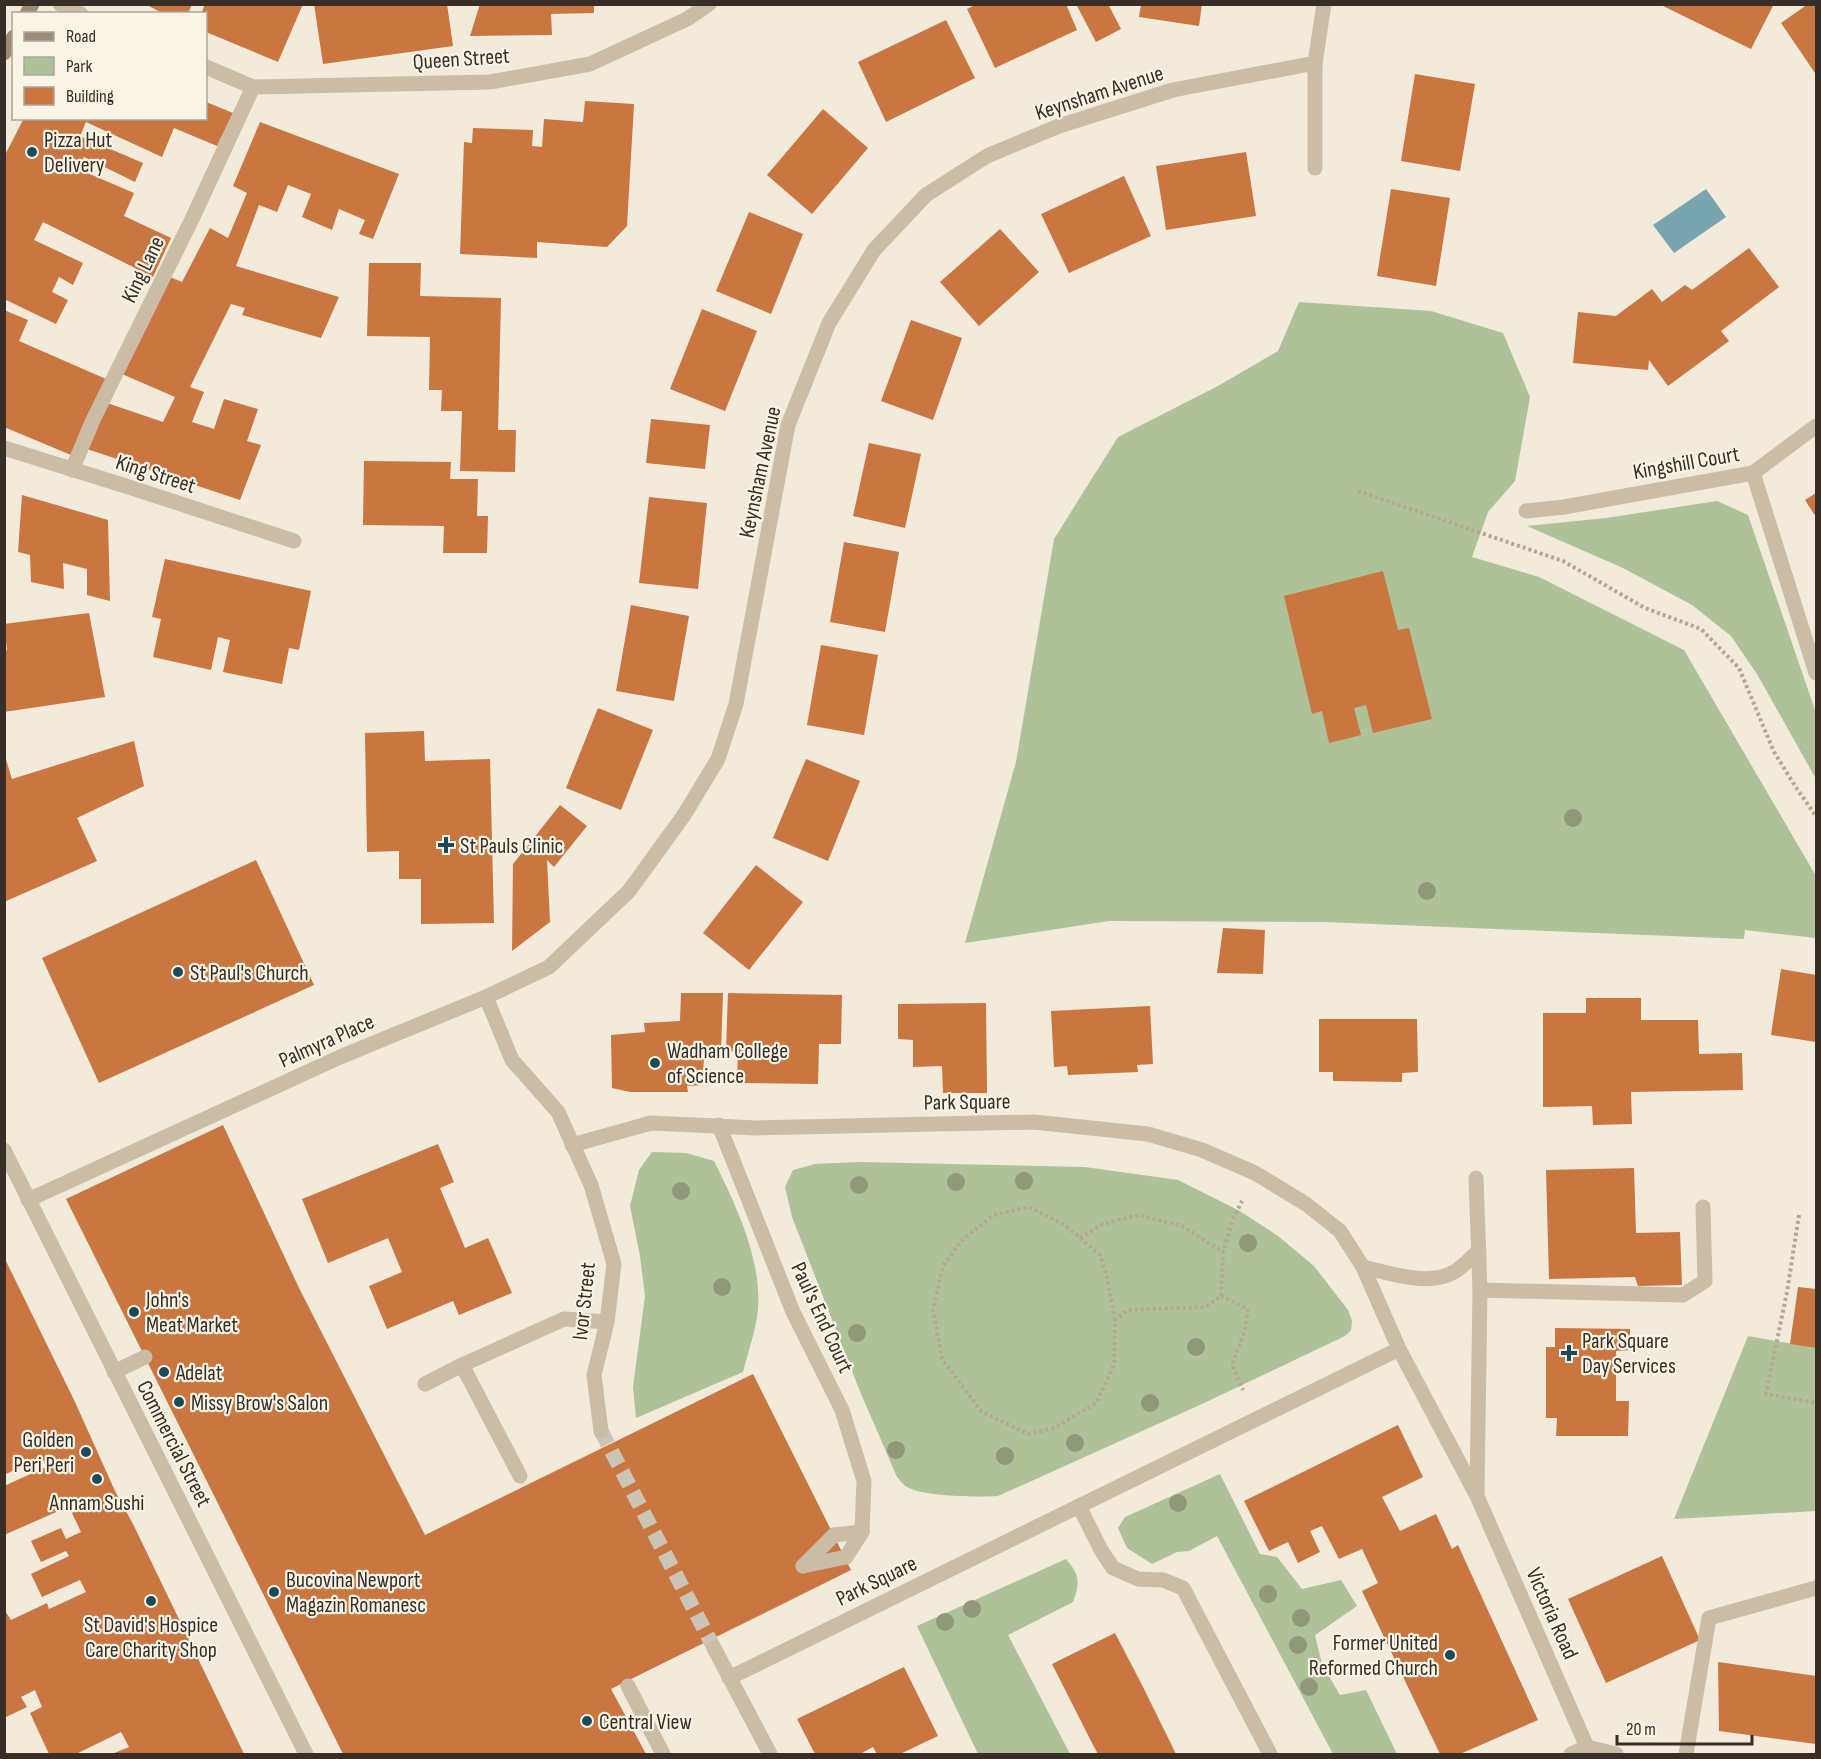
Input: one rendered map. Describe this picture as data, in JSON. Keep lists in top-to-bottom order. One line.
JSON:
{"streets":{"street":["Queen Street","Keynsham Avenue","King Lane","Kingshill Court","King Street","Palmyra Place","Park Square","Ivor Street","Paul's End Court","Commercial Street","Victoria Road"]},"crossings":[["Queen Street","King Lane"],["Keynsham Avenue","Palmyra Place"],["King Lane","King Street"],["Palmyra Place","Commercial Street"],["Park Square","Ivor Street"],["Park Square","Paul's End Court"],["Park Square","Victoria Road"]],"places":{"other":["Pizza Hut Delivery","St Paul's Church","Wadham College of Science","John's Meat Market","Adelat","Missy Brow's Salon","Golden Peri Peri","Annam Sushi","Bucovina Newport Magazin Romanesc","St David's Hospice Care Charity Shop","Former United Reformed Church","Central View"],"health":["St Pauls Clinic","Park Square Day Services"]},"legend":["Road","Park","Building"],"scale_bar":"20 m"}
